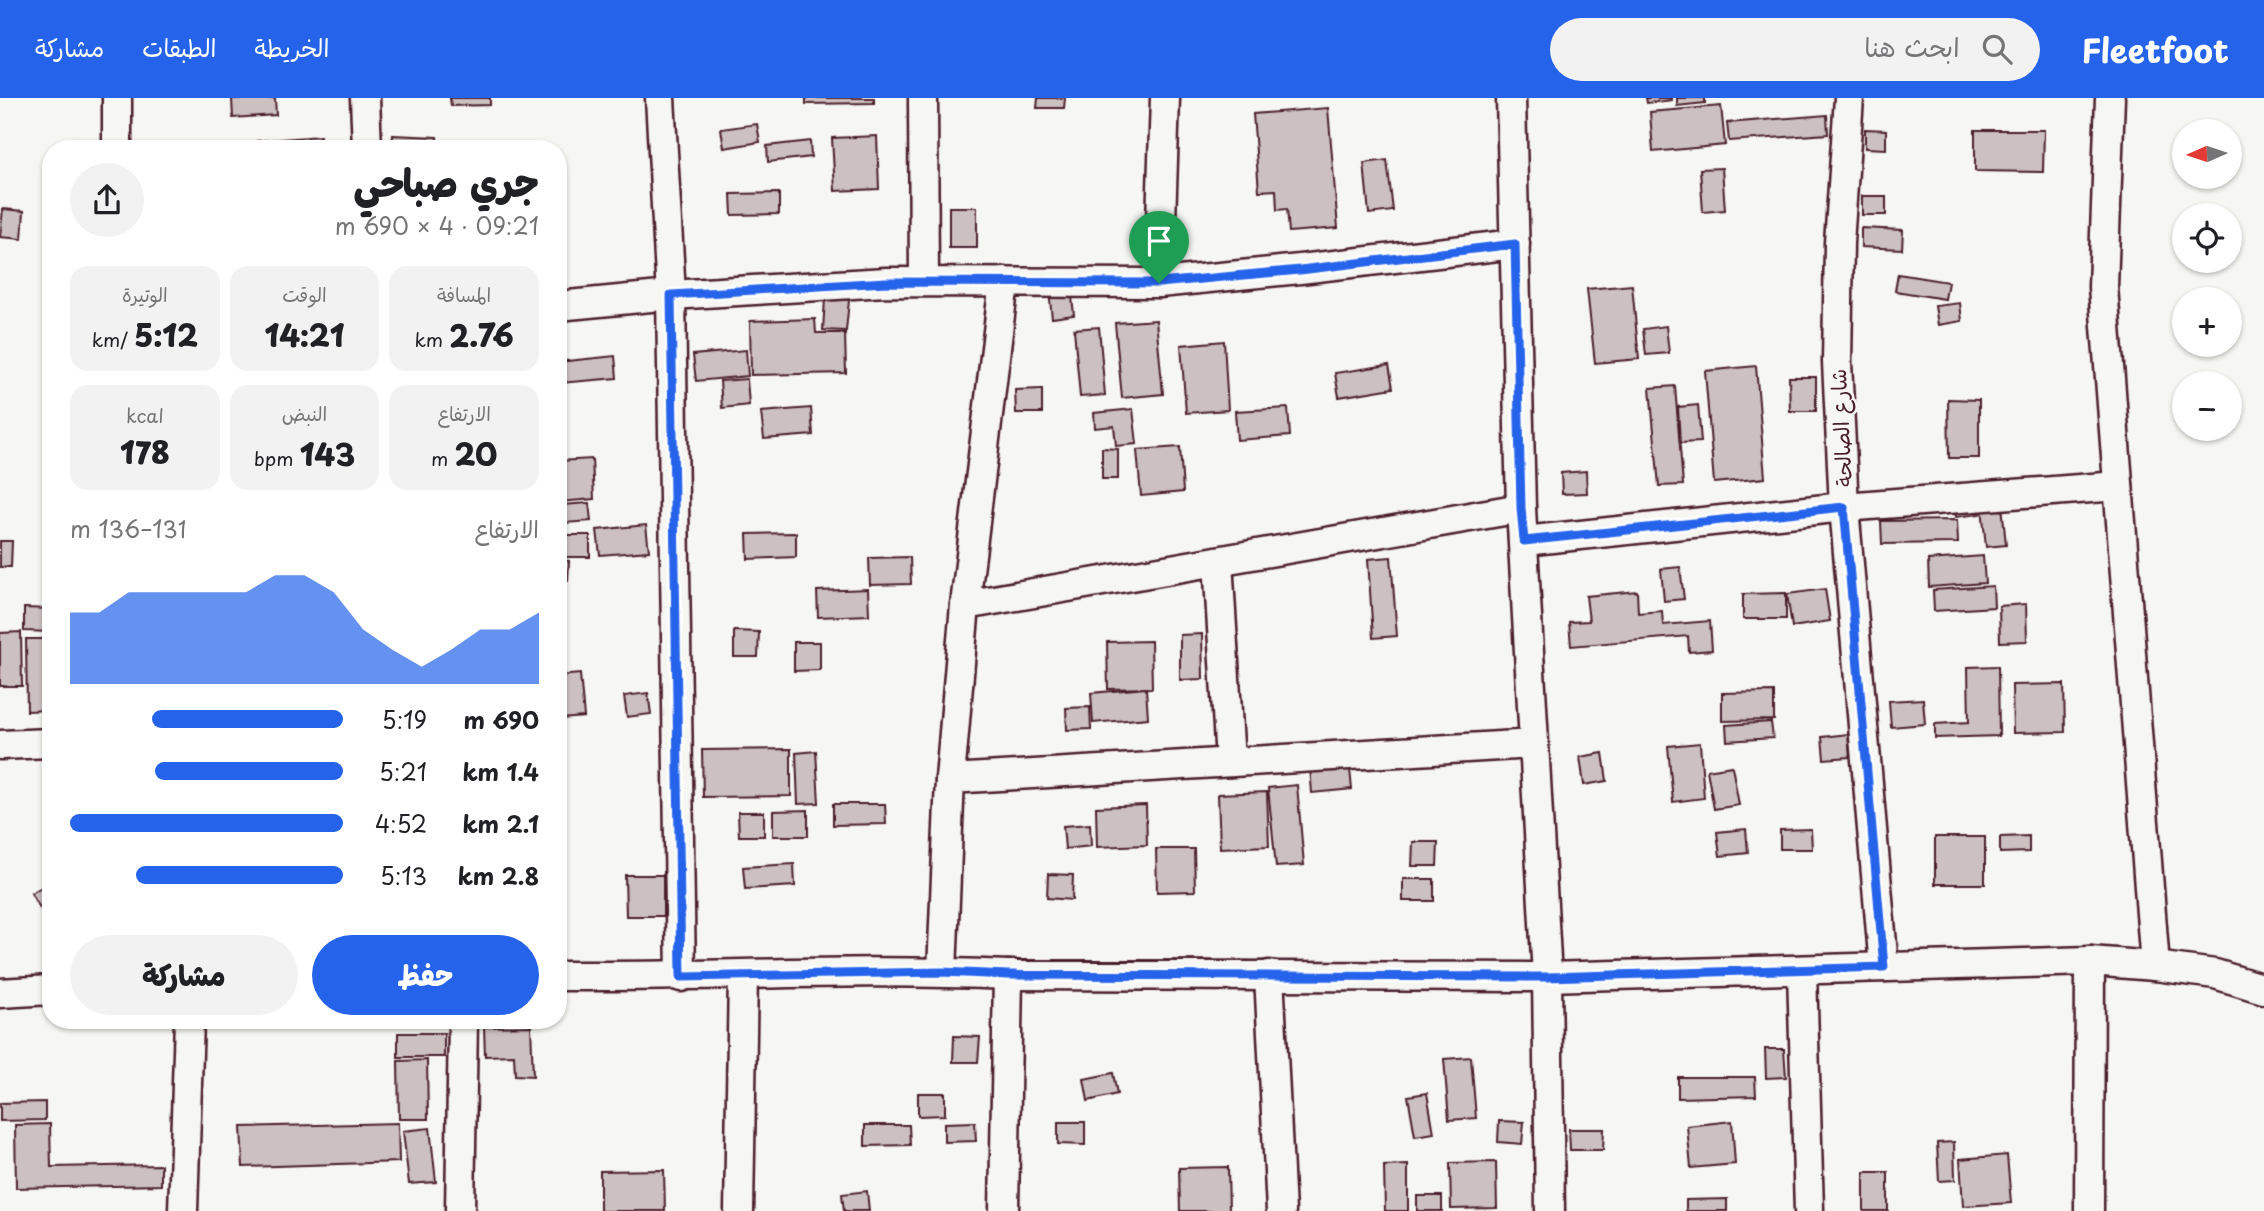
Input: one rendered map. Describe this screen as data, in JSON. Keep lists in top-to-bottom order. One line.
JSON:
{"streets":{"street":["شارع الصالحة"]},"north":"left","page":{"header":"Fleetfoot","search":"ابحث هنا","nav":["الخريطة","الطبقات","مشاركة"],"map_buttons":["+","−"],"heading":["جري صباحي","09:21 · 4 × 690 m"],"stats":[["المسافة","2.76 km"],["الوقت","14:21"],["الوتيرة","5:12 /km"],["الارتفاع","20 m"],["النبض","143 bpm"],["kcal","178"]],"chart":["الارتفاع","131–136 m"],"list":[{"name":"690 m","note":"5:19"},{"name":"1.4 km","note":"5:21"},{"name":"2.1 km","note":"4:52"},{"name":"2.8 km","note":"5:13"}],"buttons":["حفظ","مشاركة"]}}
